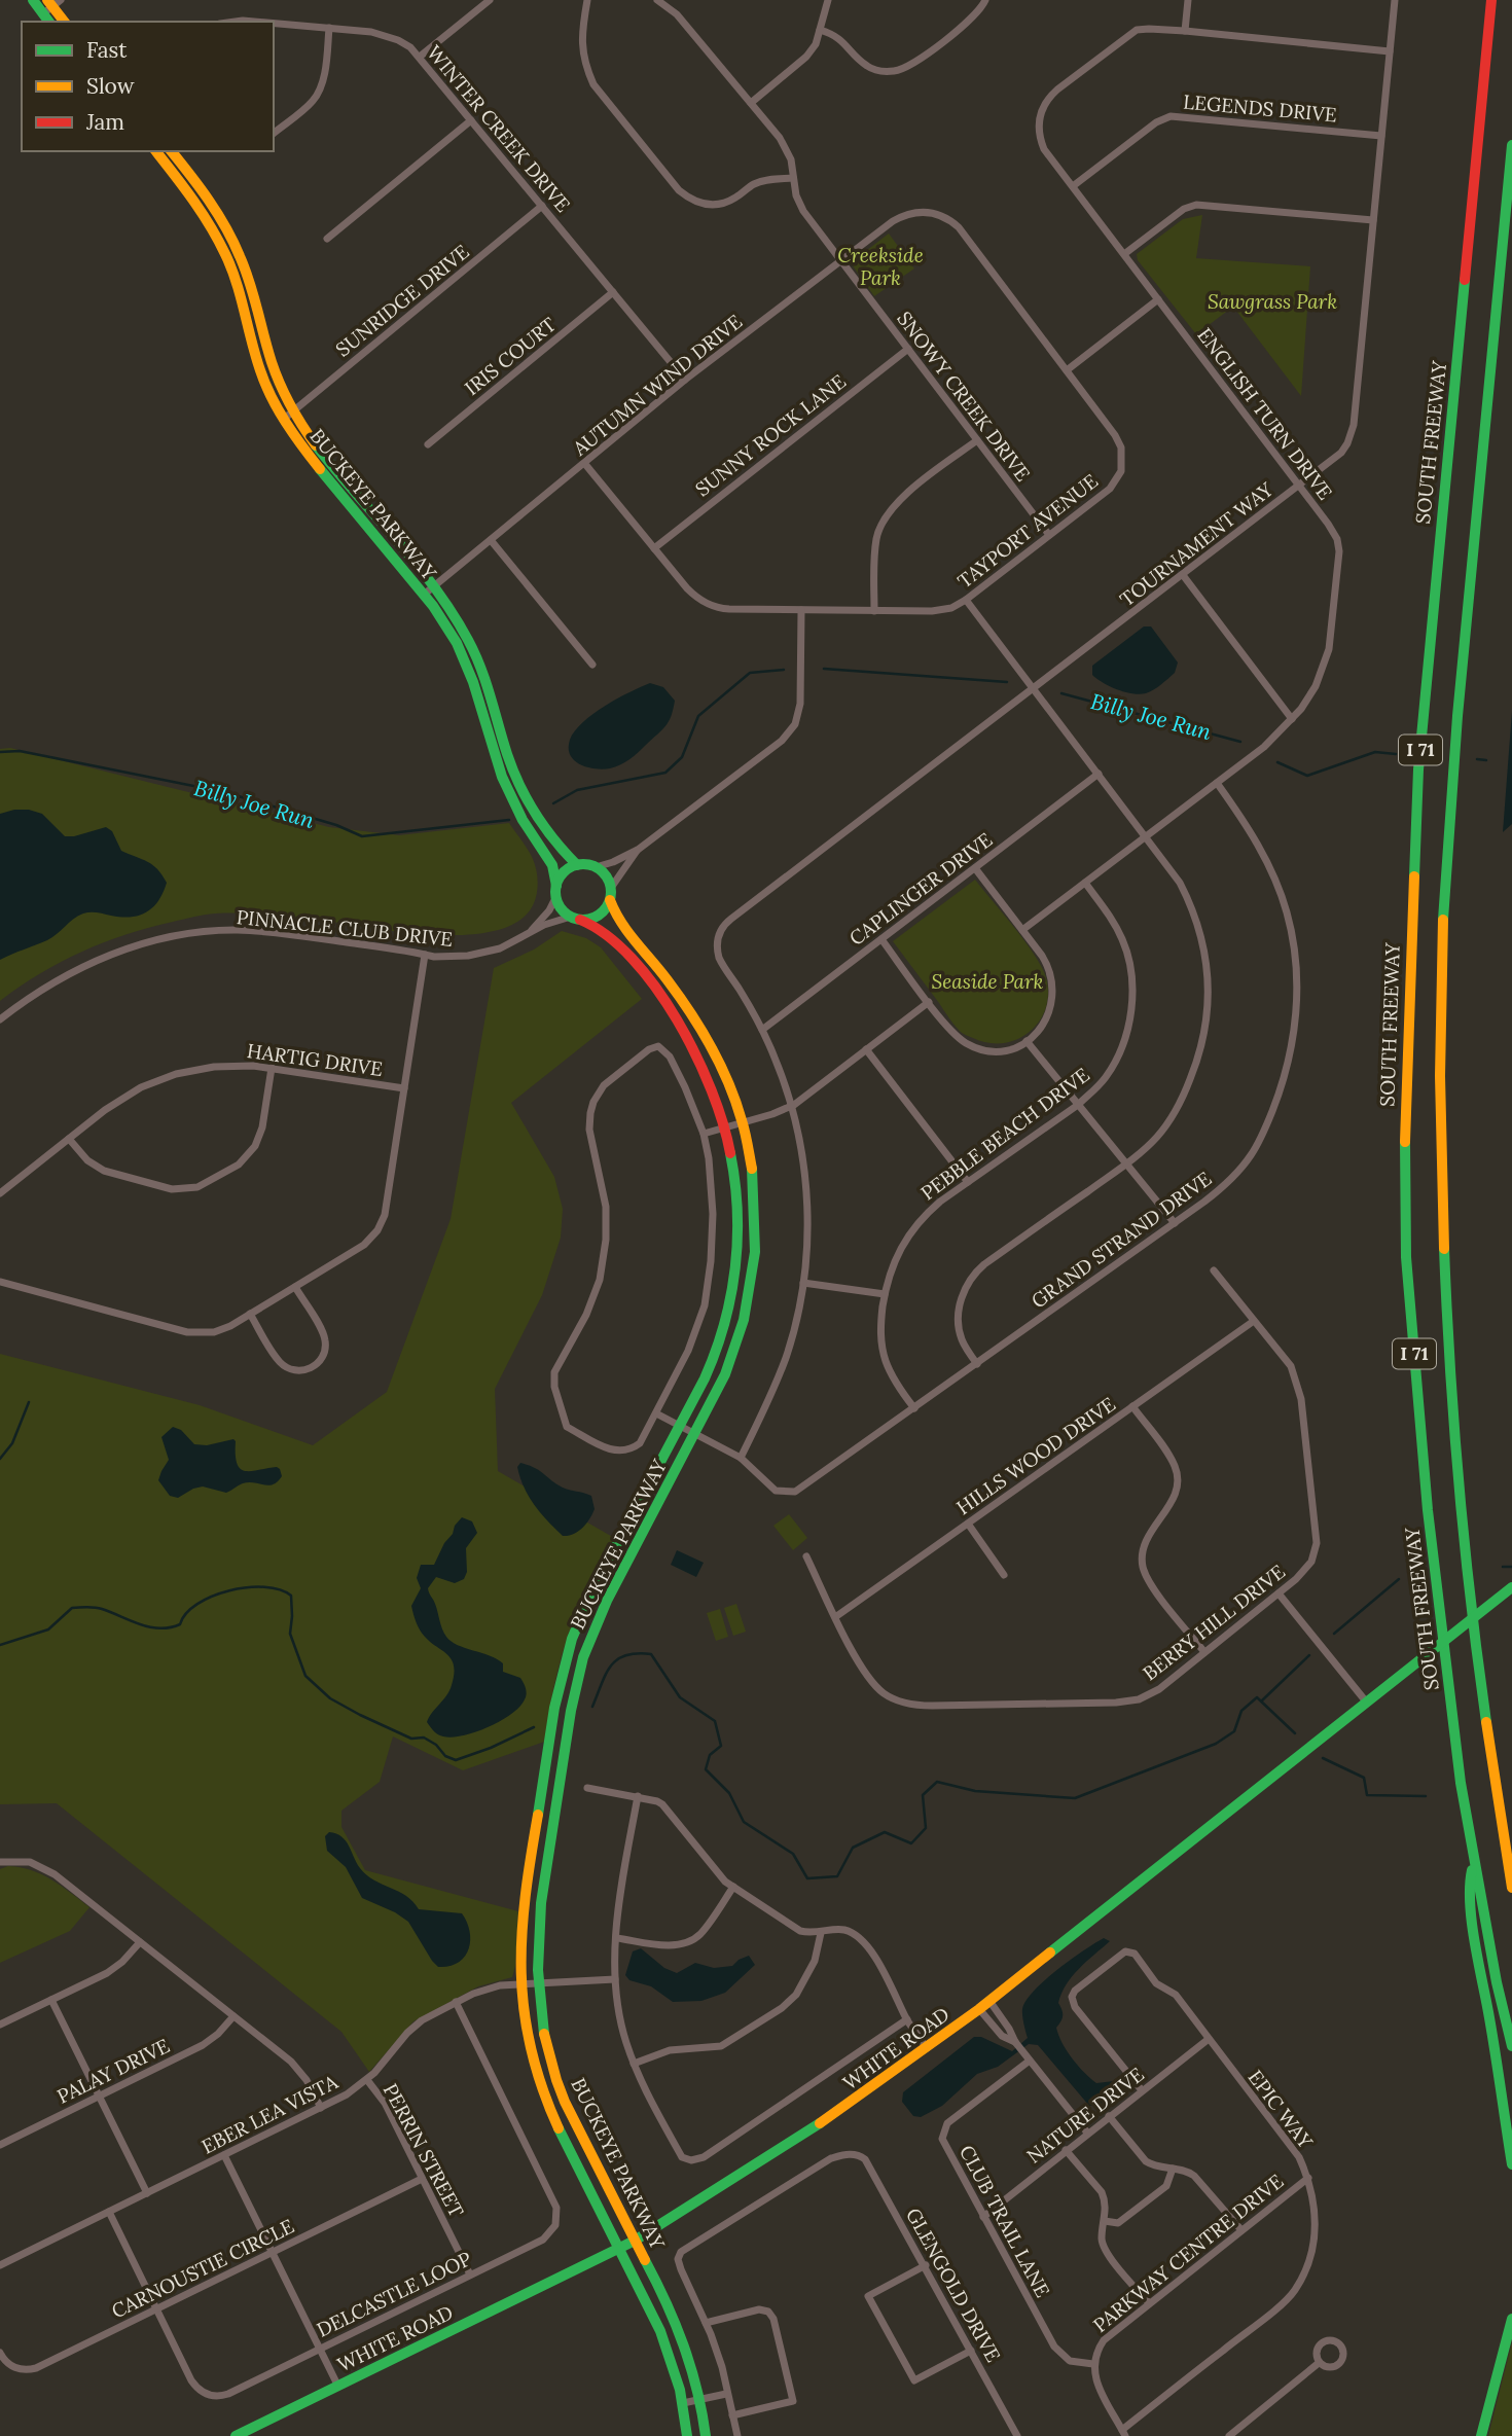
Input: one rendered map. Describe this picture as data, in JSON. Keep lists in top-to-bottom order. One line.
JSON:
{"streets":{"main road":["SOUTH FREEWAY","BUCKEYE PARKWAY","I 71","WHITE ROAD"],"street":["LEGENDS DRIVE","WINTER CREEK DRIVE","SUNRIDGE DRIVE","IRIS COURT","AUTUMN WIND DRIVE","SNOWY CREEK DRIVE","ENGLISH TURN DRIVE","SUNNY ROCK LANE","TAYPORT AVENUE","TOURNAMENT WAY","CAPLINGER DRIVE","PINNACLE CLUB DRIVE","HARTIG DRIVE","PEBBLE BEACH DRIVE","GRAND STRAND DRIVE","HILLS WOOD DRIVE","BERRY HILL DRIVE","PALAY DRIVE","EPIC WAY","EBER LEA VISTA","NATURE DRIVE","PERRIN STREET","CLUB TRAIL LANE","PARKWAY CENTRE DRIVE","CARNOUSTIE CIRCLE","GLENGOLD DRIVE","DELCASTLE LOOP"]},"crossings":[["LEGENDS DRIVE","ENGLISH TURN DRIVE"],["LEGENDS DRIVE","TOURNAMENT WAY"],["WINTER CREEK DRIVE","SUNRIDGE DRIVE"],["WINTER CREEK DRIVE","IRIS COURT"],["WINTER CREEK DRIVE","AUTUMN WIND DRIVE"],["SUNRIDGE DRIVE","BUCKEYE PARKWAY"],["AUTUMN WIND DRIVE","SNOWY CREEK DRIVE"],["AUTUMN WIND DRIVE","BUCKEYE PARKWAY"],["AUTUMN WIND DRIVE","TAYPORT AVENUE"],["SNOWY CREEK DRIVE","SUNNY ROCK LANE"],["SNOWY CREEK DRIVE","TAYPORT AVENUE"],["ENGLISH TURN DRIVE","TOURNAMENT WAY"],["ENGLISH TURN DRIVE","PEBBLE BEACH DRIVE"],["ENGLISH TURN DRIVE","GRAND STRAND DRIVE"],["SUNNY ROCK LANE","TAYPORT AVENUE"],["SOUTH FREEWAY","I 71"],["BUCKEYE PARKWAY","PINNACLE CLUB DRIVE"],["BUCKEYE PARKWAY","WHITE ROAD"],["BUCKEYE PARKWAY","EBER LEA VISTA"],["TOURNAMENT WAY","CAPLINGER DRIVE"],["PEBBLE BEACH DRIVE","GRAND STRAND DRIVE"],["HILLS WOOD DRIVE","BERRY HILL DRIVE"],["EPIC WAY","NATURE DRIVE"],["EPIC WAY","PARKWAY CENTRE DRIVE"],["EBER LEA VISTA","PERRIN STREET"],["EBER LEA VISTA","DELCASTLE LOOP"],["NATURE DRIVE","CLUB TRAIL LANE"],["PERRIN STREET","CARNOUSTIE CIRCLE"],["PERRIN STREET","DELCASTLE LOOP"],["CLUB TRAIL LANE","PARKWAY CENTRE DRIVE"],["CARNOUSTIE CIRCLE","DELCASTLE LOOP"]],"water":["Billy Joe Run"],"parks":["Creekside Park","Sawgrass Park","Seaside Park"],"legend":["Fast","Slow","Jam"]}
